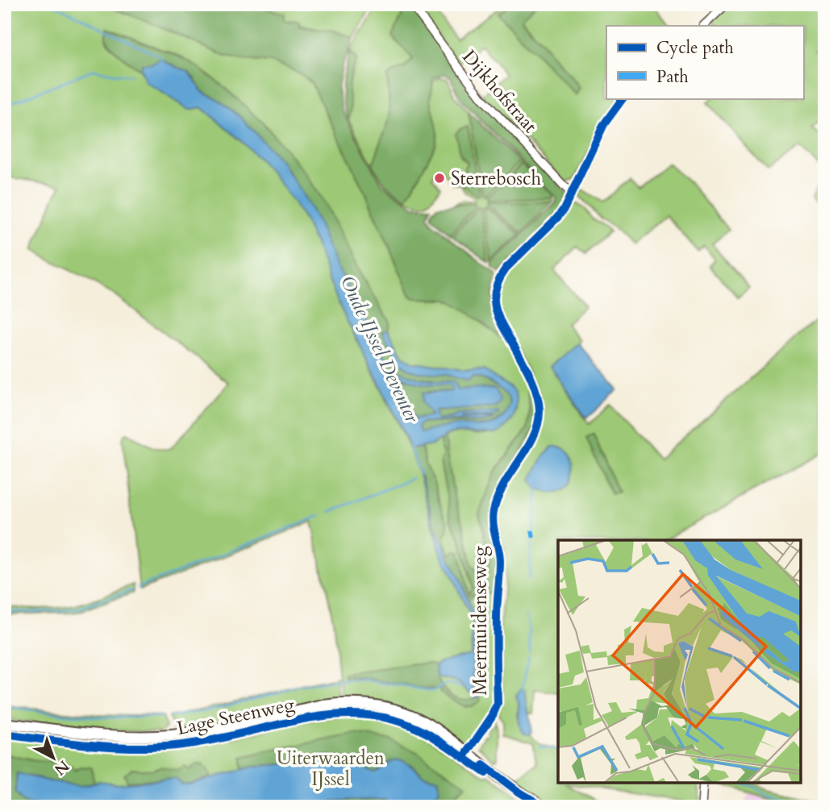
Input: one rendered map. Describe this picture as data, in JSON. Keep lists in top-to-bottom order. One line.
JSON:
{"streets":{"street":["Dijkhofstraat","Meermuidenseweg","Lage Steenweg"]},"crossings":[["Dijkhofstraat","Meermuidenseweg"],["Meermuidenseweg","Lage Steenweg"]],"water":["Oude IJssel Deventer"],"parks":["Uiterwaarden IJssel"],"places":["Sterrebosch"],"legend":["Cycle path","Path"],"north":"bottom right"}
